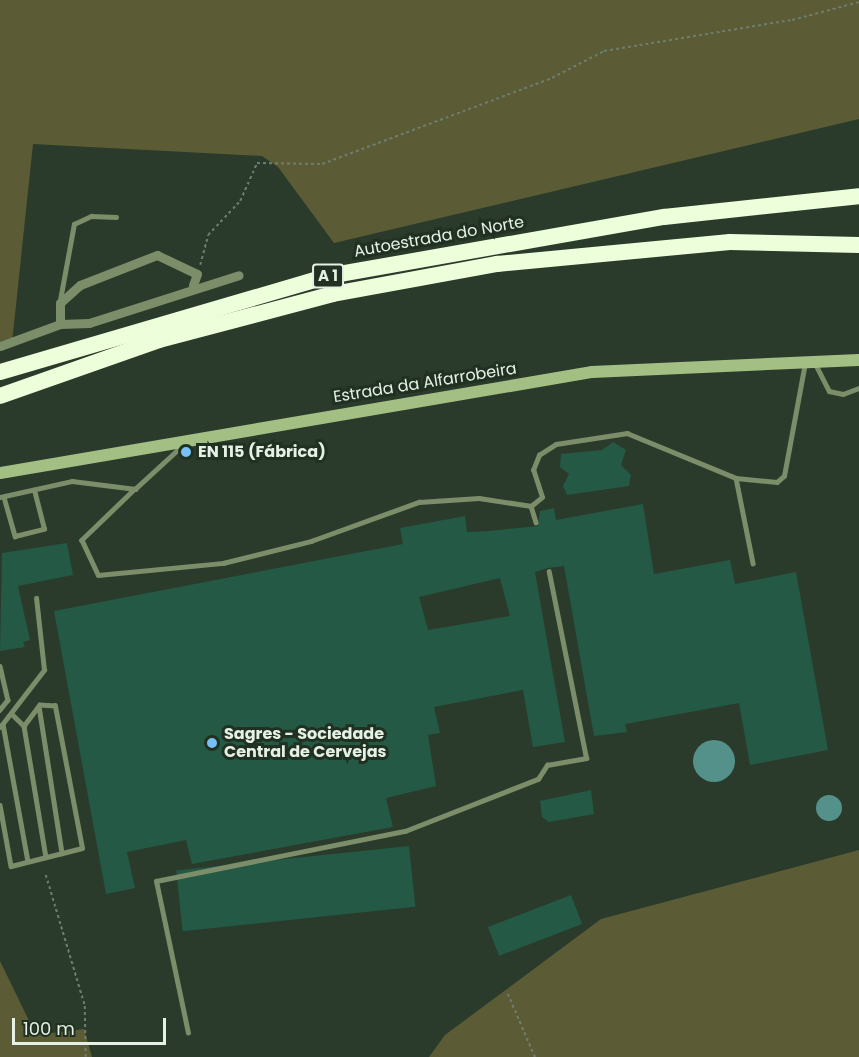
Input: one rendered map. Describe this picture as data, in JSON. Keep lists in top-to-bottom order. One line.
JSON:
{"streets":{"highway":["Autoestrada do Norte","A 1"],"main road":["Estrada da Alfarrobeira"]},"places":["EN 115 (Fábrica)","Sagres - Sociedade Central de Cervejas"],"scale_bar":"100 m"}
